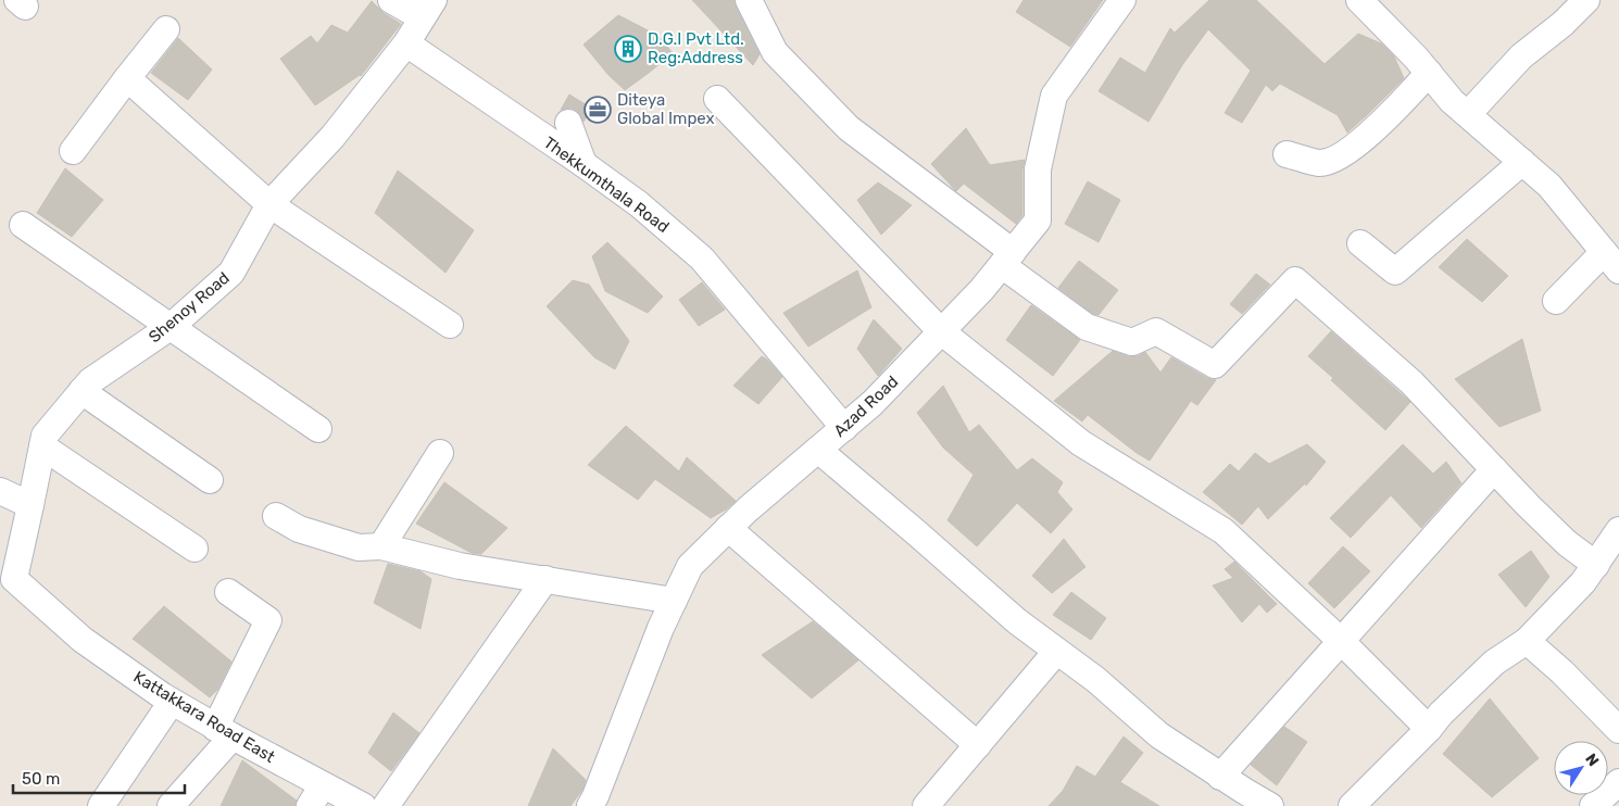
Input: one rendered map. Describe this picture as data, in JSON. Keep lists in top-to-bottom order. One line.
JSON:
{"streets":{"street":["Thekkumthala Road","Shenoy Road","Azad Road","Kattakkara Road East"]},"crossings":[["Thekkumthala Road","Shenoy Road"],["Thekkumthala Road","Azad Road"],["Shenoy Road","Kattakkara Road East"]],"places":{"building":["D.G.I Pvt Ltd. Reg:Address"],"office":["Diteya Global Impex"]},"scale_bar":"50 m","north":"top right"}
